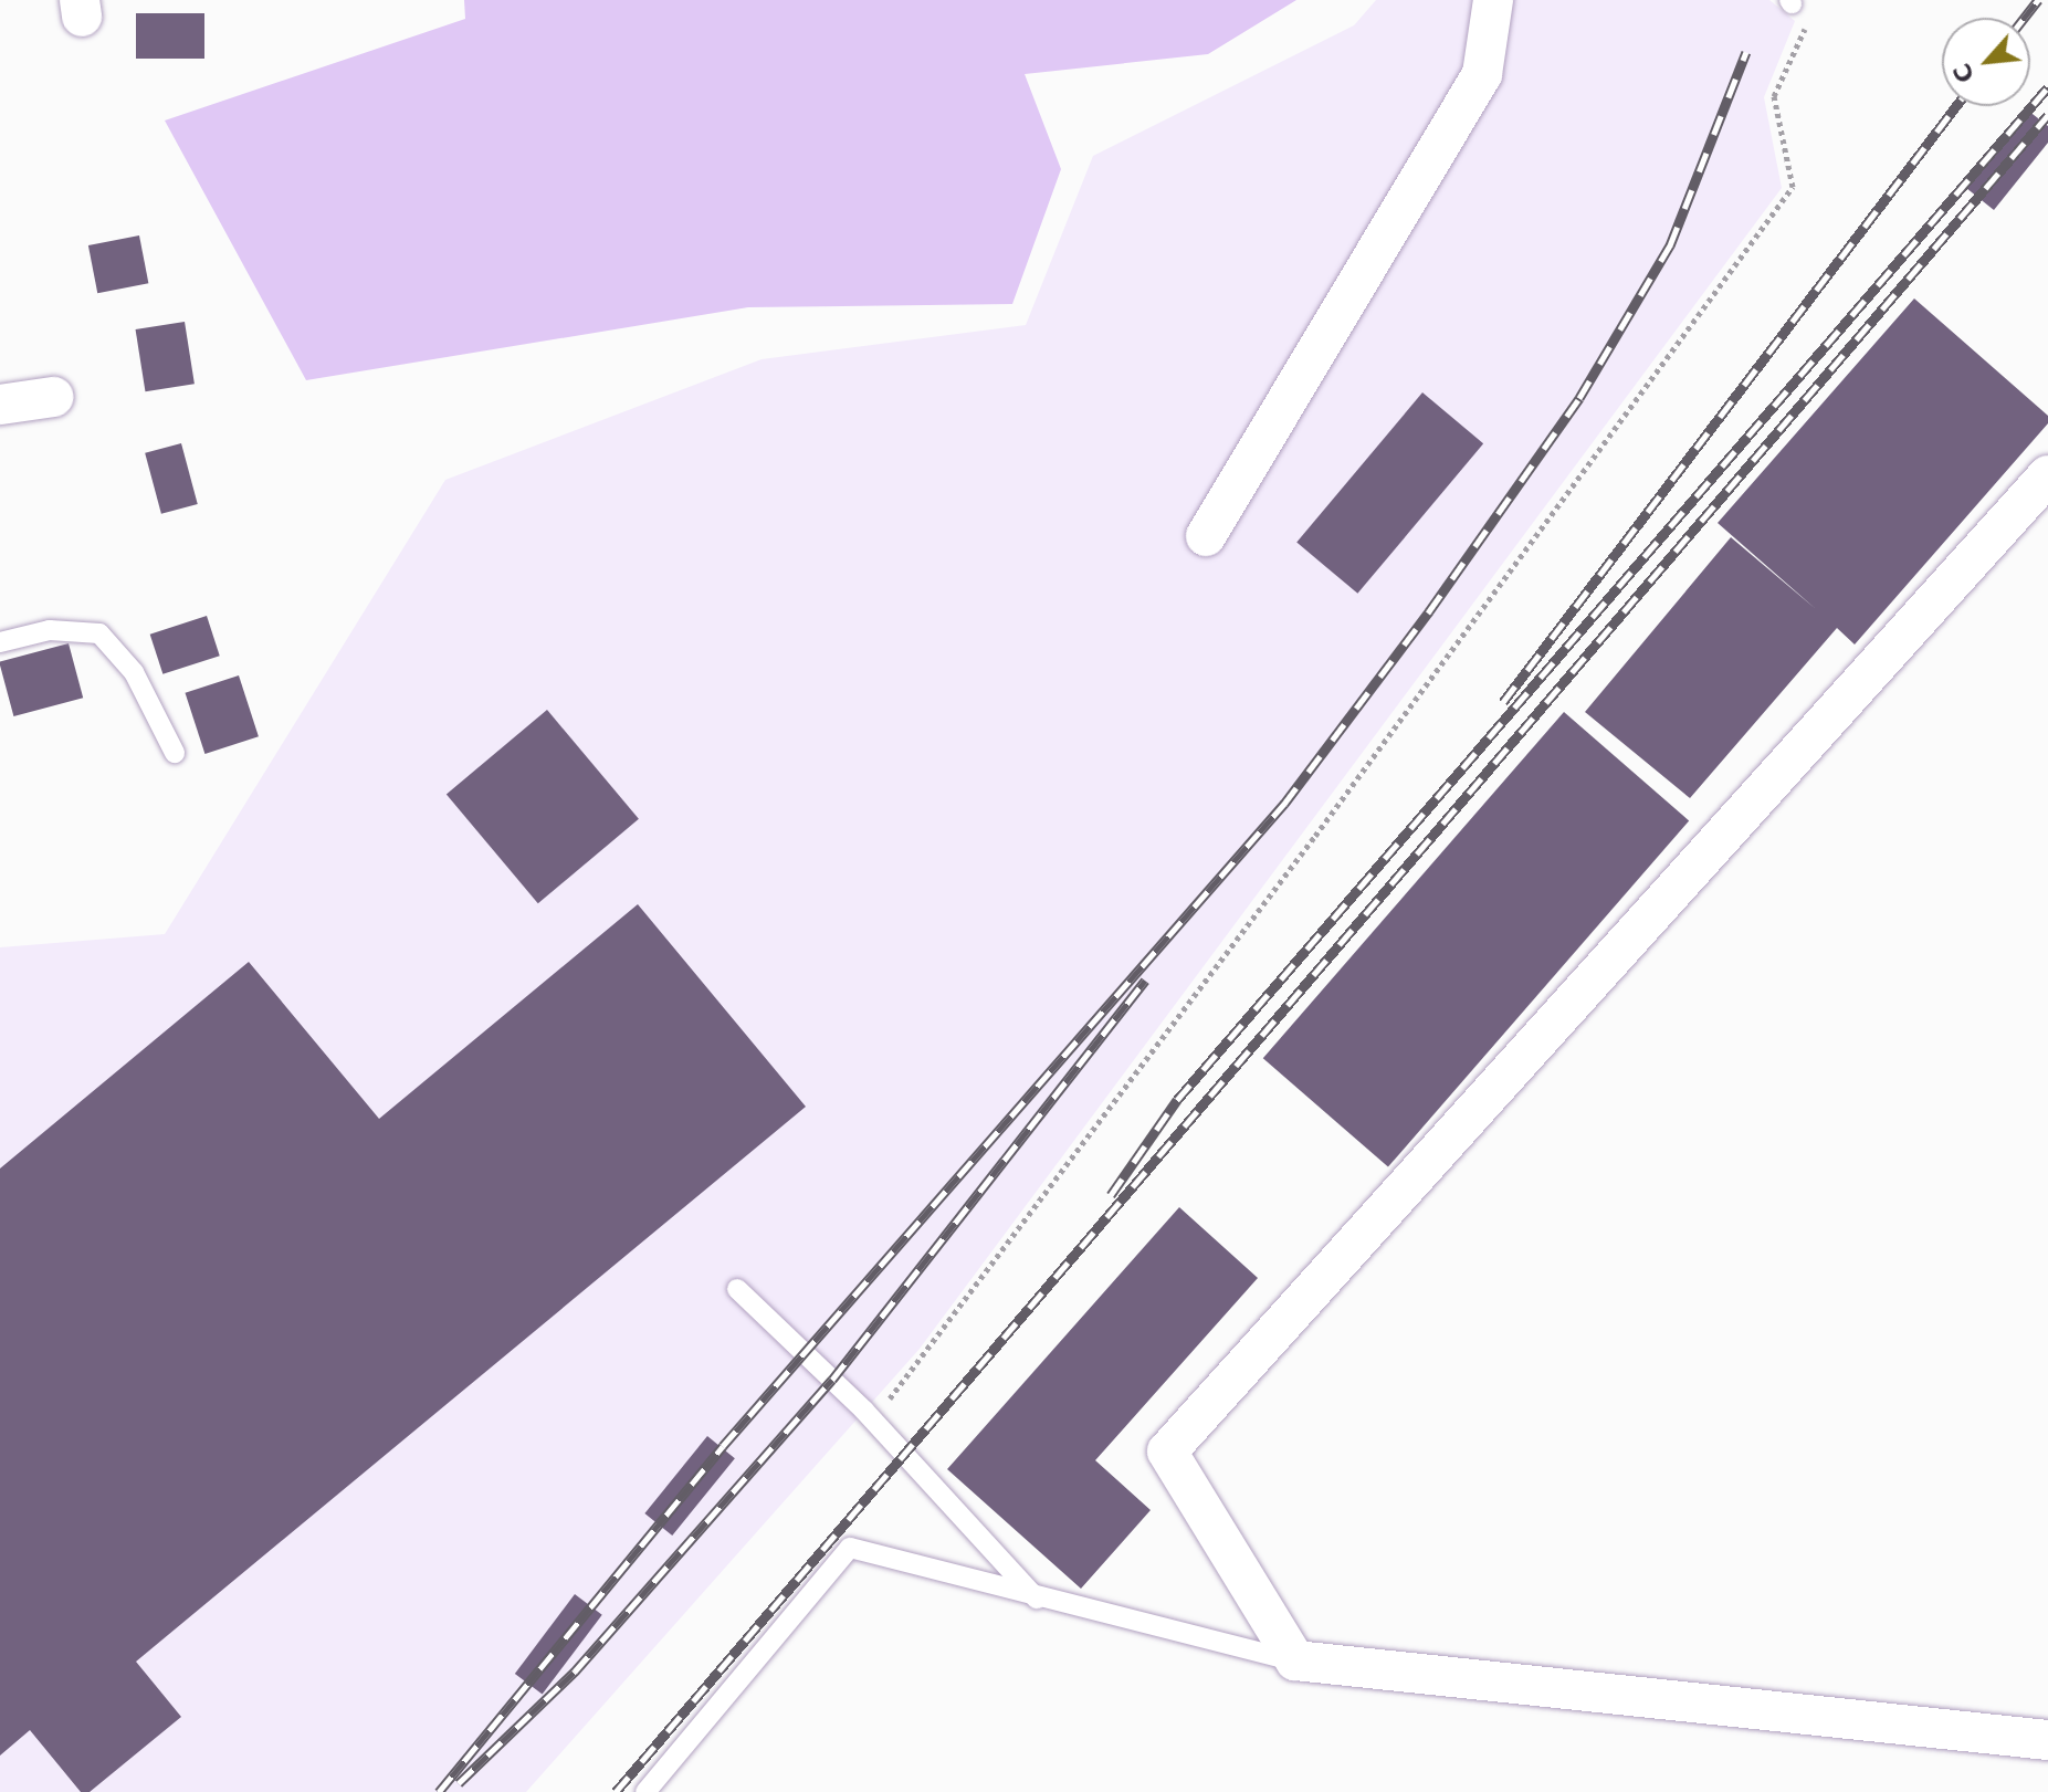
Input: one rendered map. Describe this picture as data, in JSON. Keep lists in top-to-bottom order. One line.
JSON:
{"north":"bottom left"}
